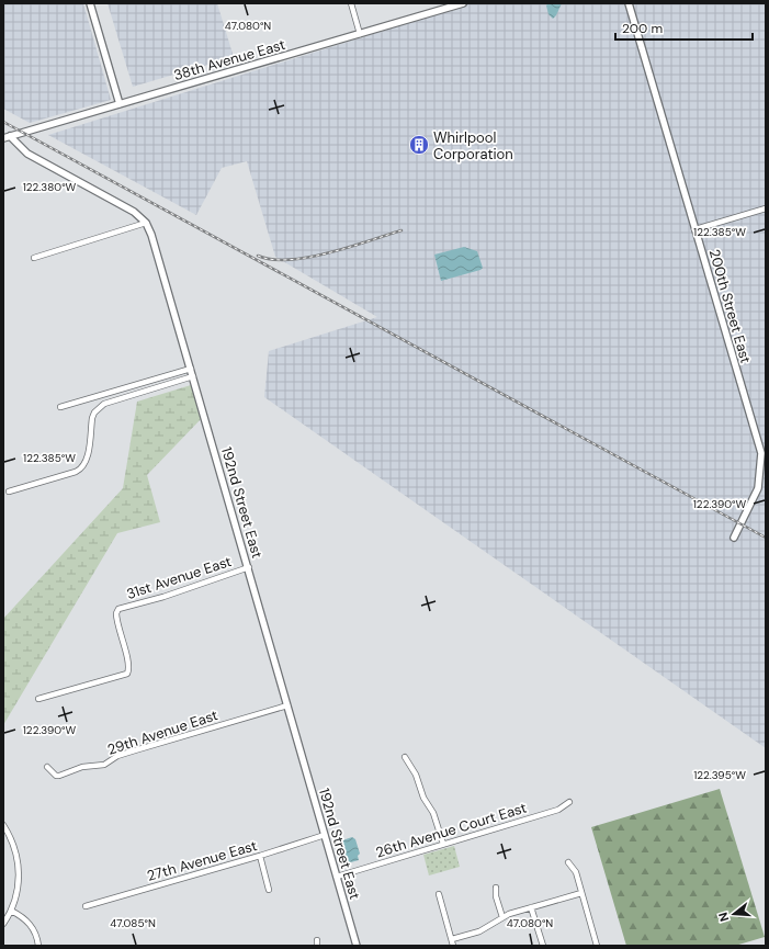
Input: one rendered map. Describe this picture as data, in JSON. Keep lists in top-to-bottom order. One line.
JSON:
{"streets":{"street":["38th Avenue East","200th Street East","192nd Street East","31st Avenue East","29th Avenue East","26th Avenue Court East","27th Avenue East"]},"crossings":[["38th Avenue East","192nd Street East"],["192nd Street East","31st Avenue East"],["192nd Street East","29th Avenue East"],["192nd Street East","26th Avenue Court East"],["192nd Street East","27th Avenue East"]],"places":{"building":["Whirlpool Corporation"]},"scale_bar":"200 m","north":"left","coordinates":["47.080°N","122.380°W","122.385°W","122.390°W","122.395°W","47.085°N"]}
